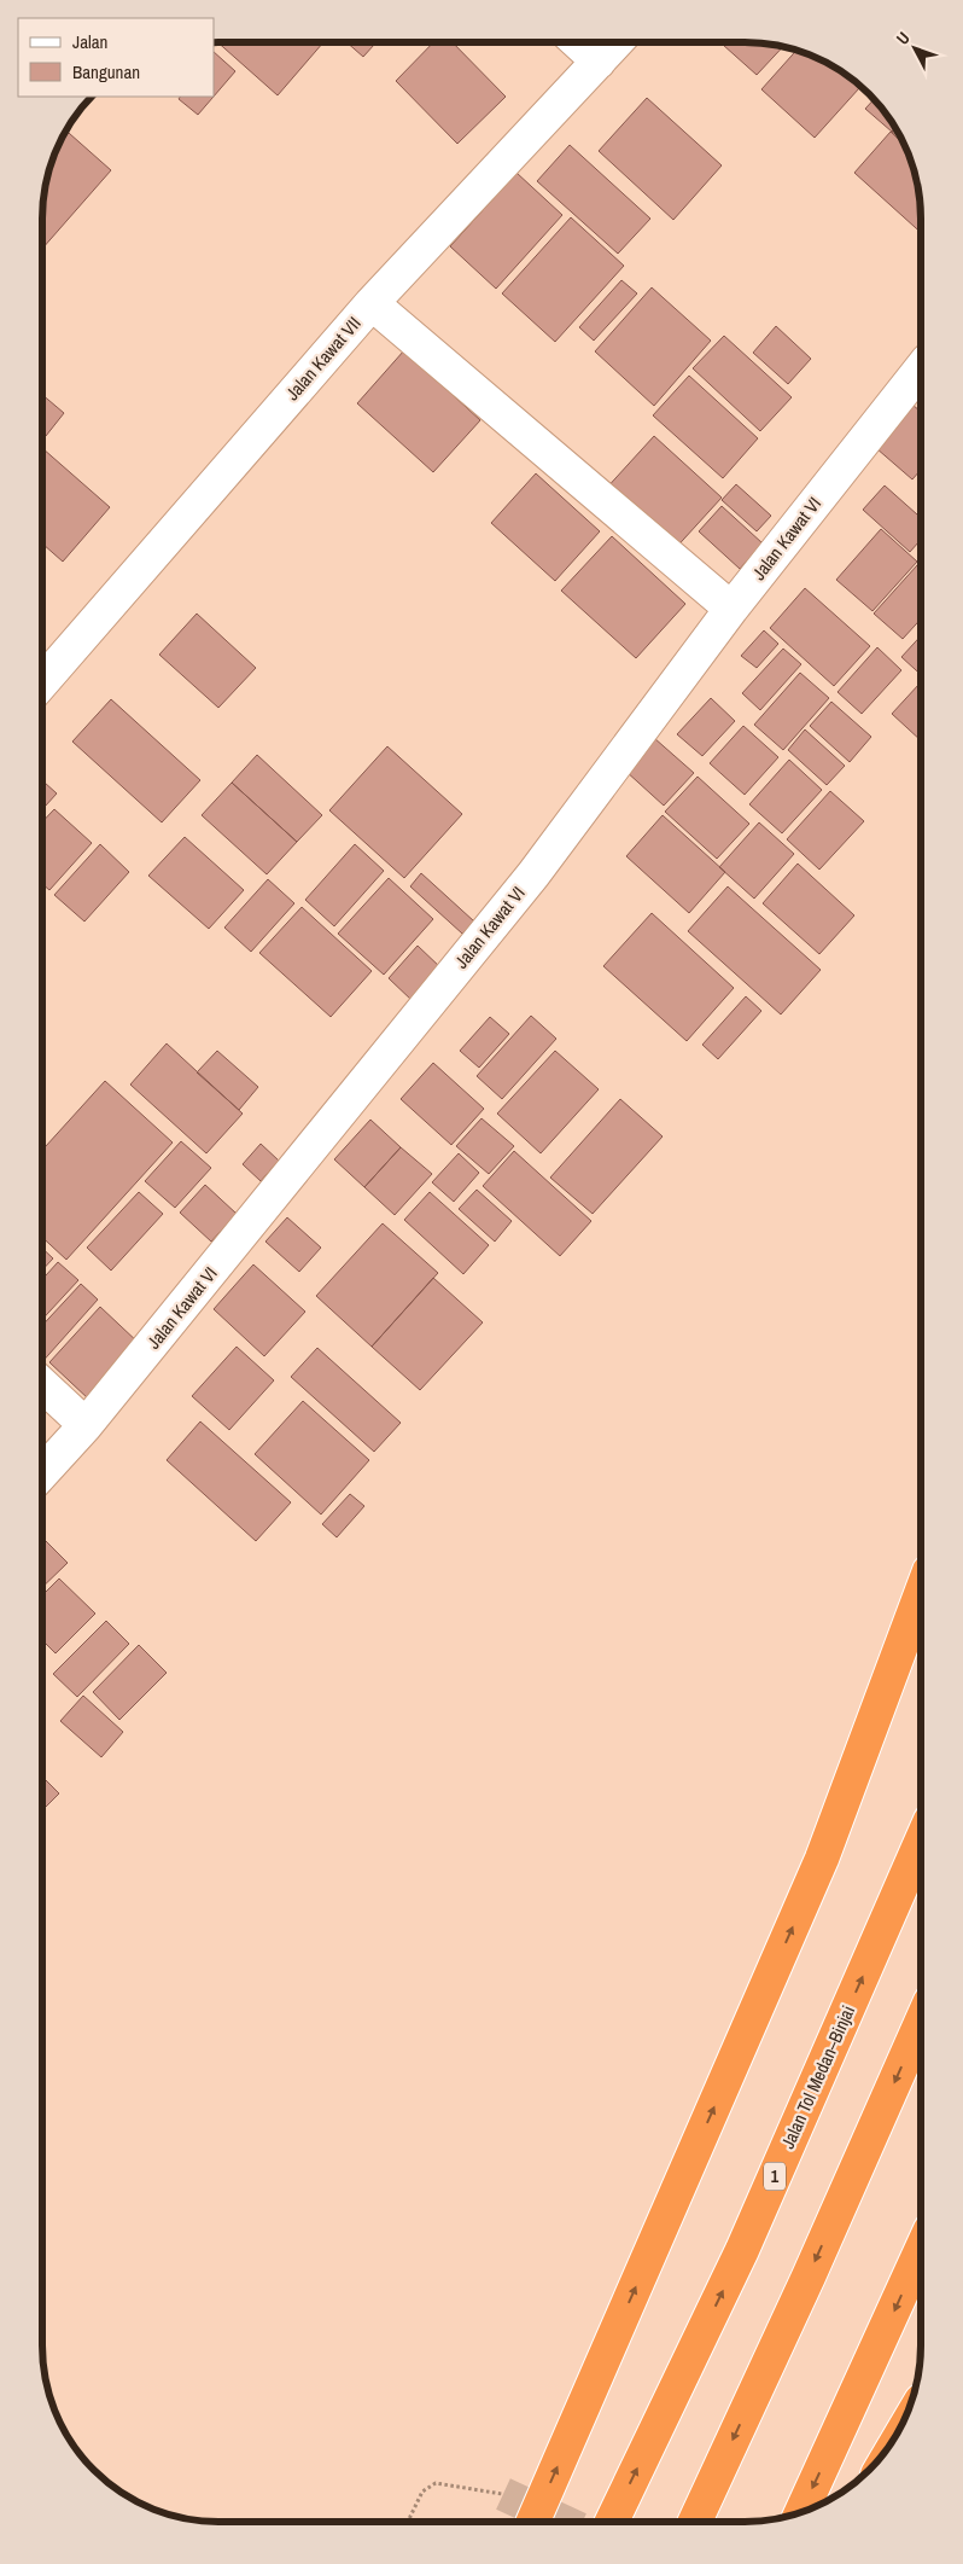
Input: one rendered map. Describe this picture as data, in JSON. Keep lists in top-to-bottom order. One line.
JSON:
{"streets":{"highway":["Jalan Tol Medan–Binjai","1"],"street":["Jalan Kawat VII","Jalan Kawat VI"]},"legend":["Jalan","Bangunan"],"north":"top left"}
